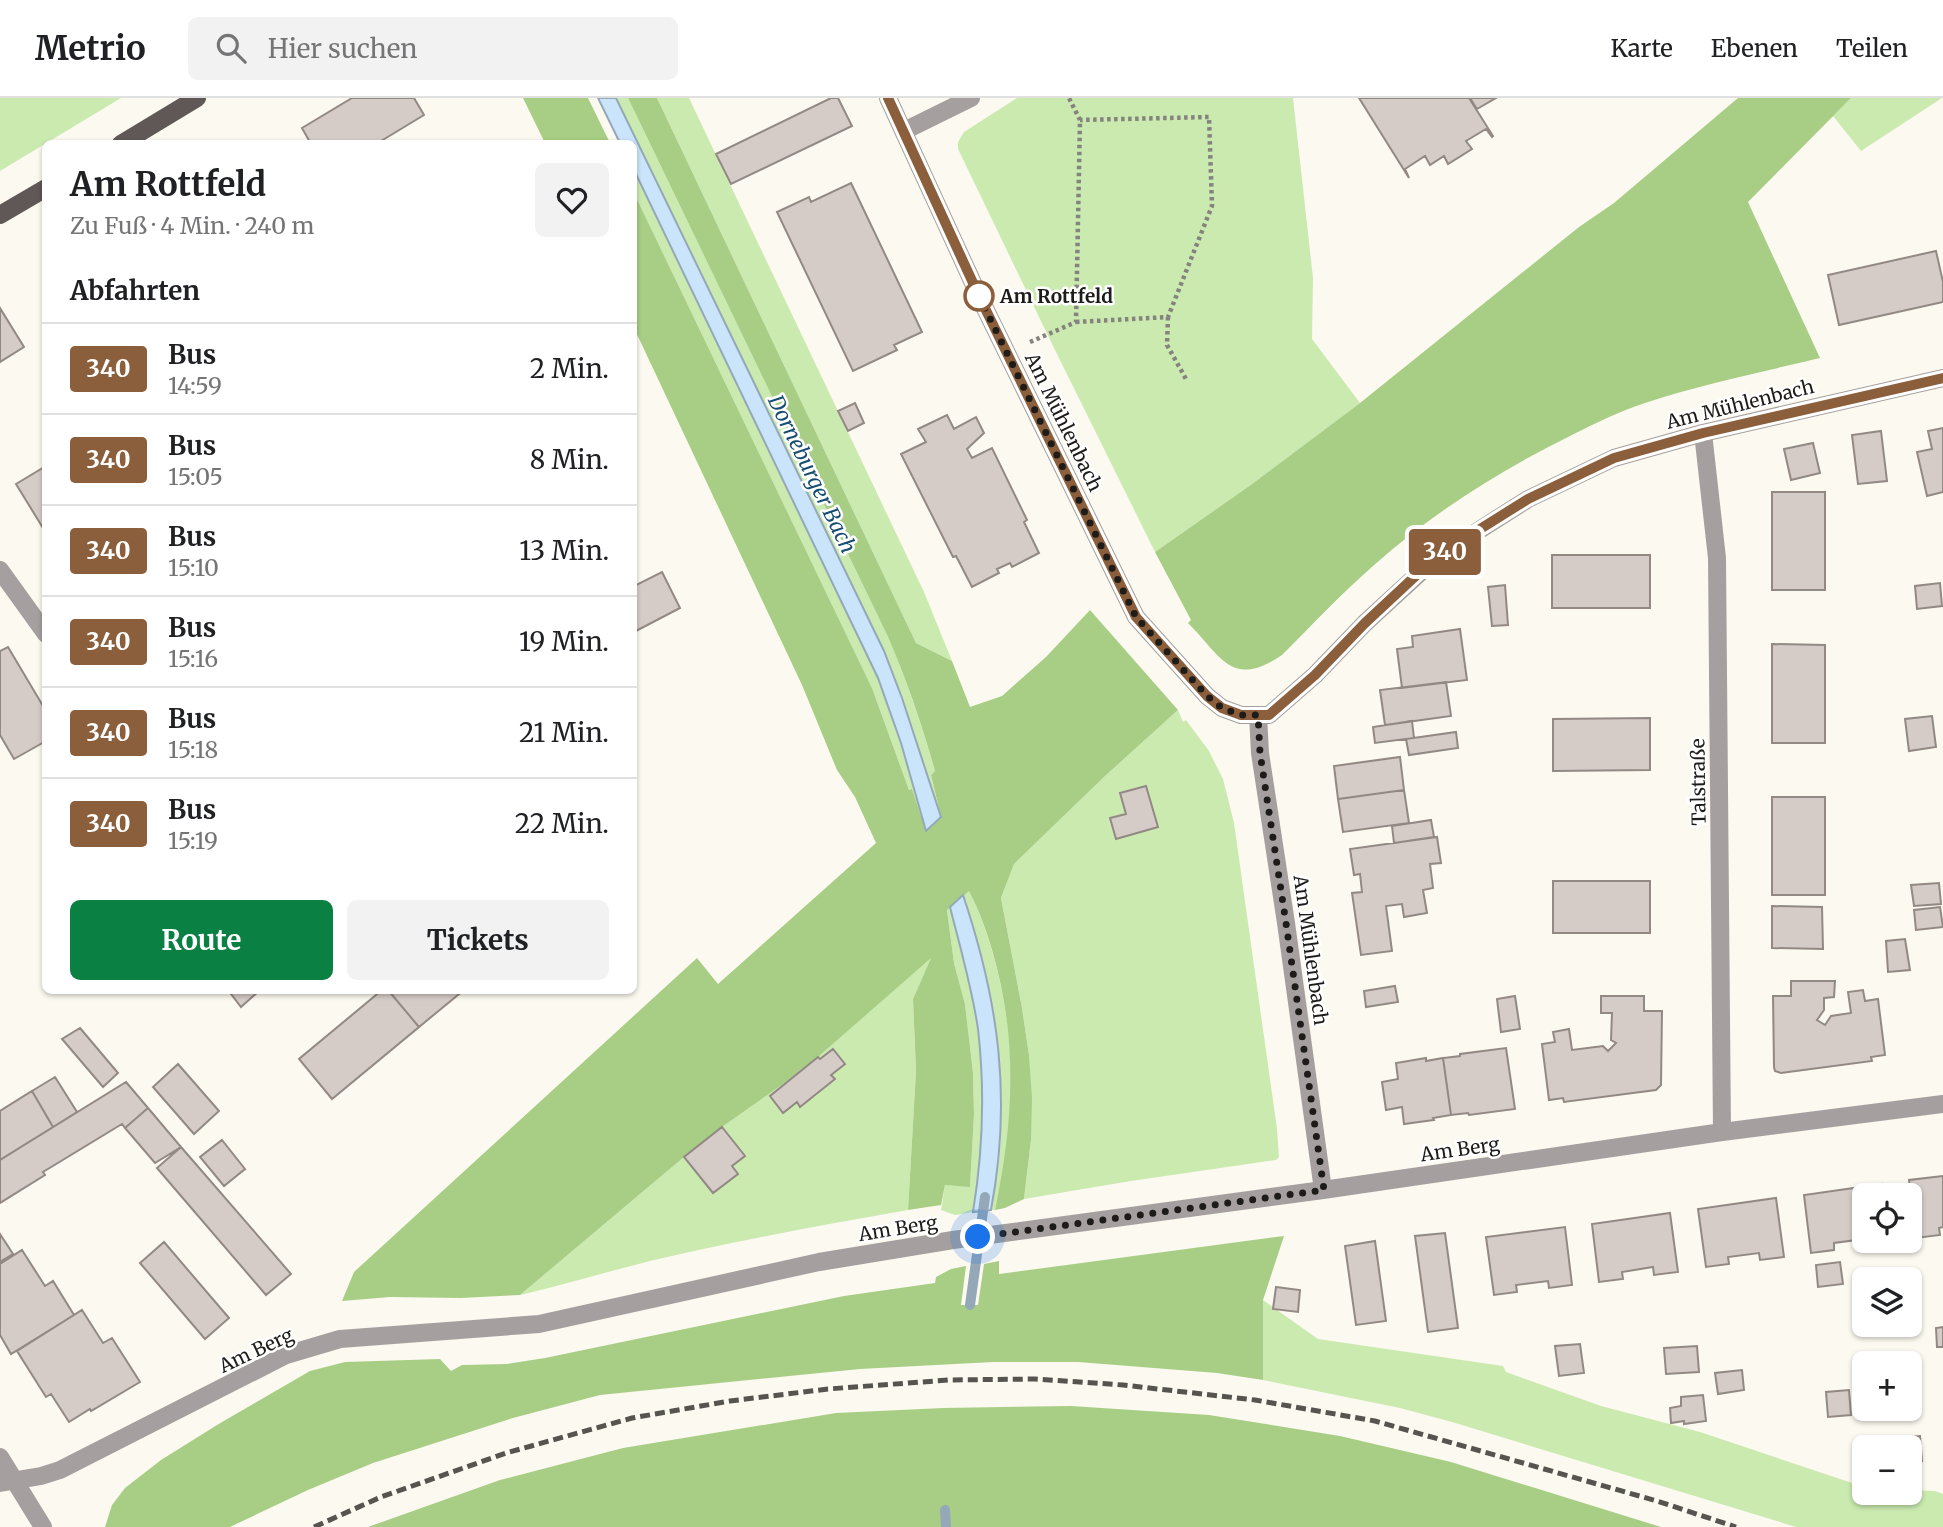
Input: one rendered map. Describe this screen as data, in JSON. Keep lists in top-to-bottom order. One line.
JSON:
{"streets":{"street":["Am Mühlenbach","Talstraße","Am Berg"]},"crossings":[["Am Mühlenbach","Talstraße"],["Am Mühlenbach","Am Berg"],["Talstraße","Am Berg"]],"water":["Dorneburger Bach"],"places":["Am Rottfeld"],"lines":["bus line 340"],"page":{"header":"Metrio","search":"Hier suchen","nav":["Karte","Ebenen","Teilen"],"on_map":"340","heading":[["Am Rottfeld","Zu Fuß · 4 Min. · 240 m"],"Abfahrten"],"list":[{"mark":"340","name":"Bus","note":"14:59","value":"2 Min."},{"mark":"340","name":"Bus","note":"15:05","value":"8 Min."},{"mark":"340","name":"Bus","note":"15:10","value":"13 Min."},{"mark":"340","name":"Bus","note":"15:16","value":"19 Min."},{"mark":"340","name":"Bus","note":"15:18","value":"21 Min."},{"mark":"340","name":"Bus","note":"15:19","value":"22 Min."}],"buttons":["Route","Tickets"],"map_buttons":["+","−"]}}
